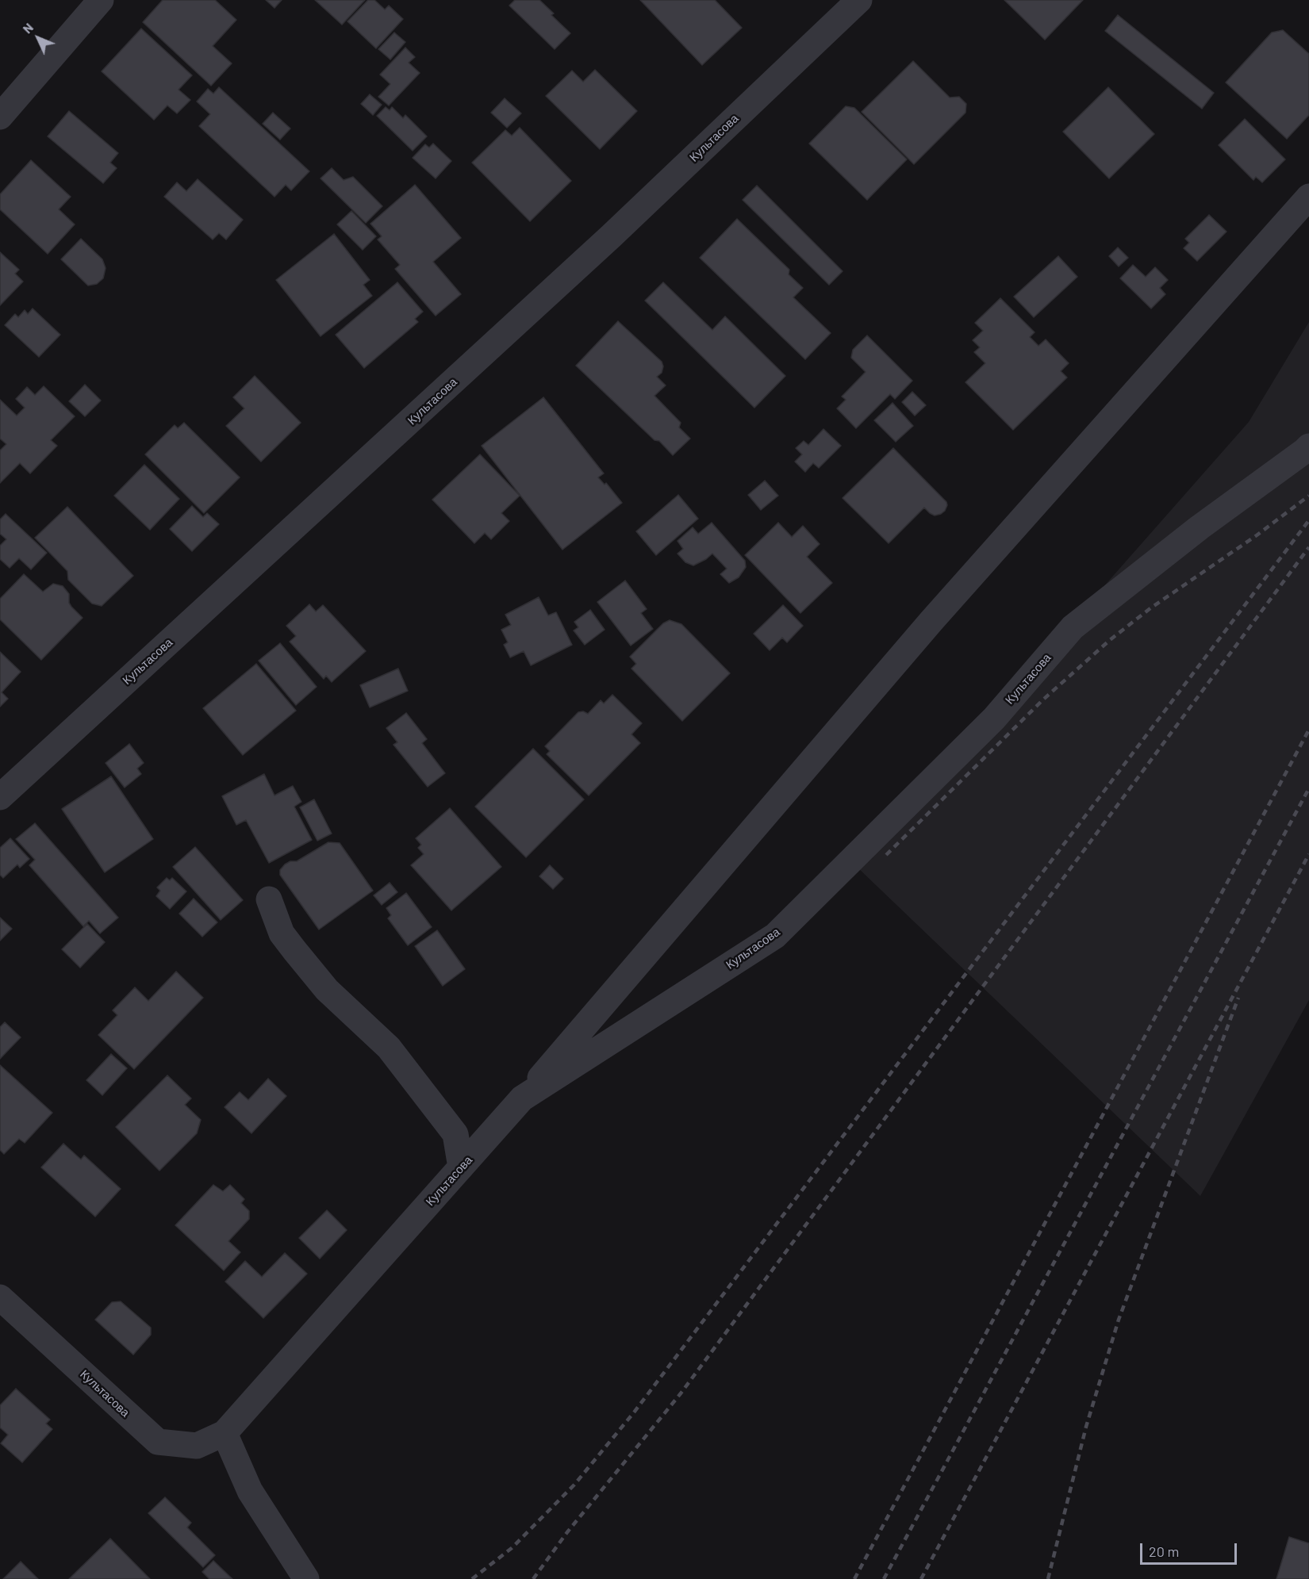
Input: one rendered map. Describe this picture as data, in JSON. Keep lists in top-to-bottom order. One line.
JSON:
{"streets":{"street":["Культасова"]},"scale_bar":"20 m","north":"top left"}
